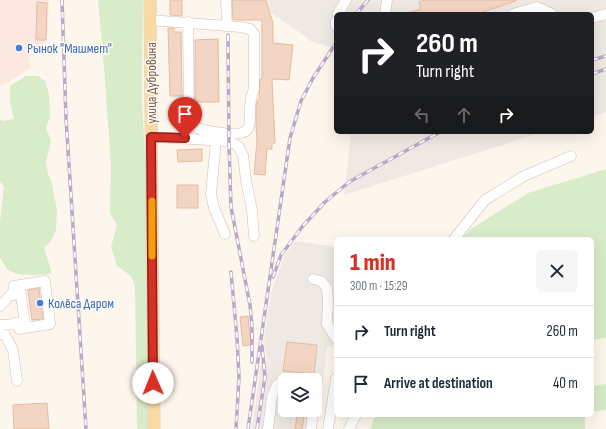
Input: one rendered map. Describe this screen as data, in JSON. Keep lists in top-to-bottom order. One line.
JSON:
{"streets":{"main road":["улица Дубровина"]},"places":["Рынок \"Машмет\"","Колёса Даром"],"page":{"turn":["260 m","Turn right"],"heading":["1 min","300 m · 15:29"],"list":[{"name":"Turn right","value":"260 m"},{"name":"Arrive at destination","value":"40 m"}]}}
